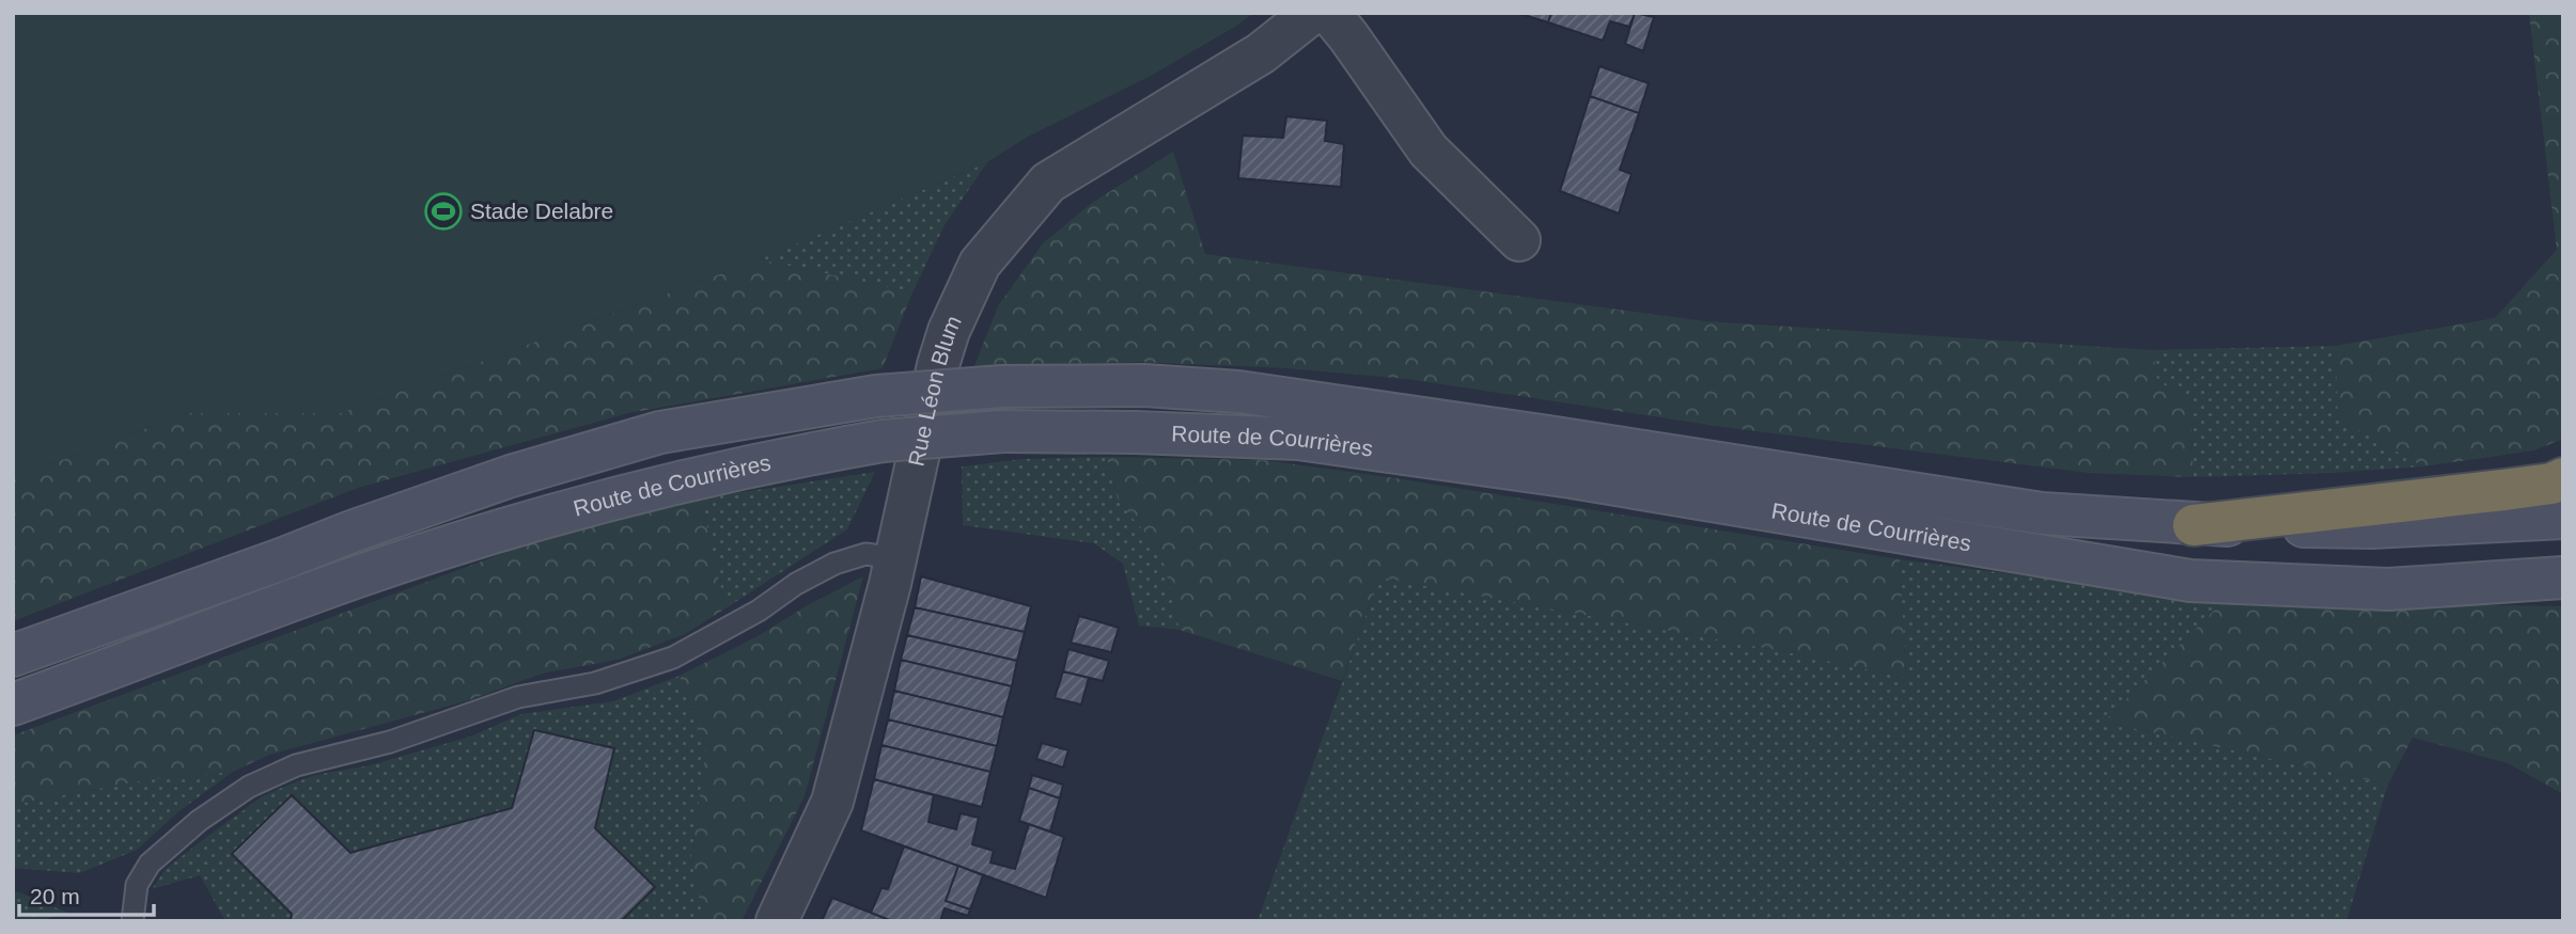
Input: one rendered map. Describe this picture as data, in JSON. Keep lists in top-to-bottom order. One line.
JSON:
{"streets":{"main road":["Route de Courrières"],"street":["Rue Léon Blum"]},"places":{"sports":["Stade Delabre"]},"scale_bar":"20 m"}
